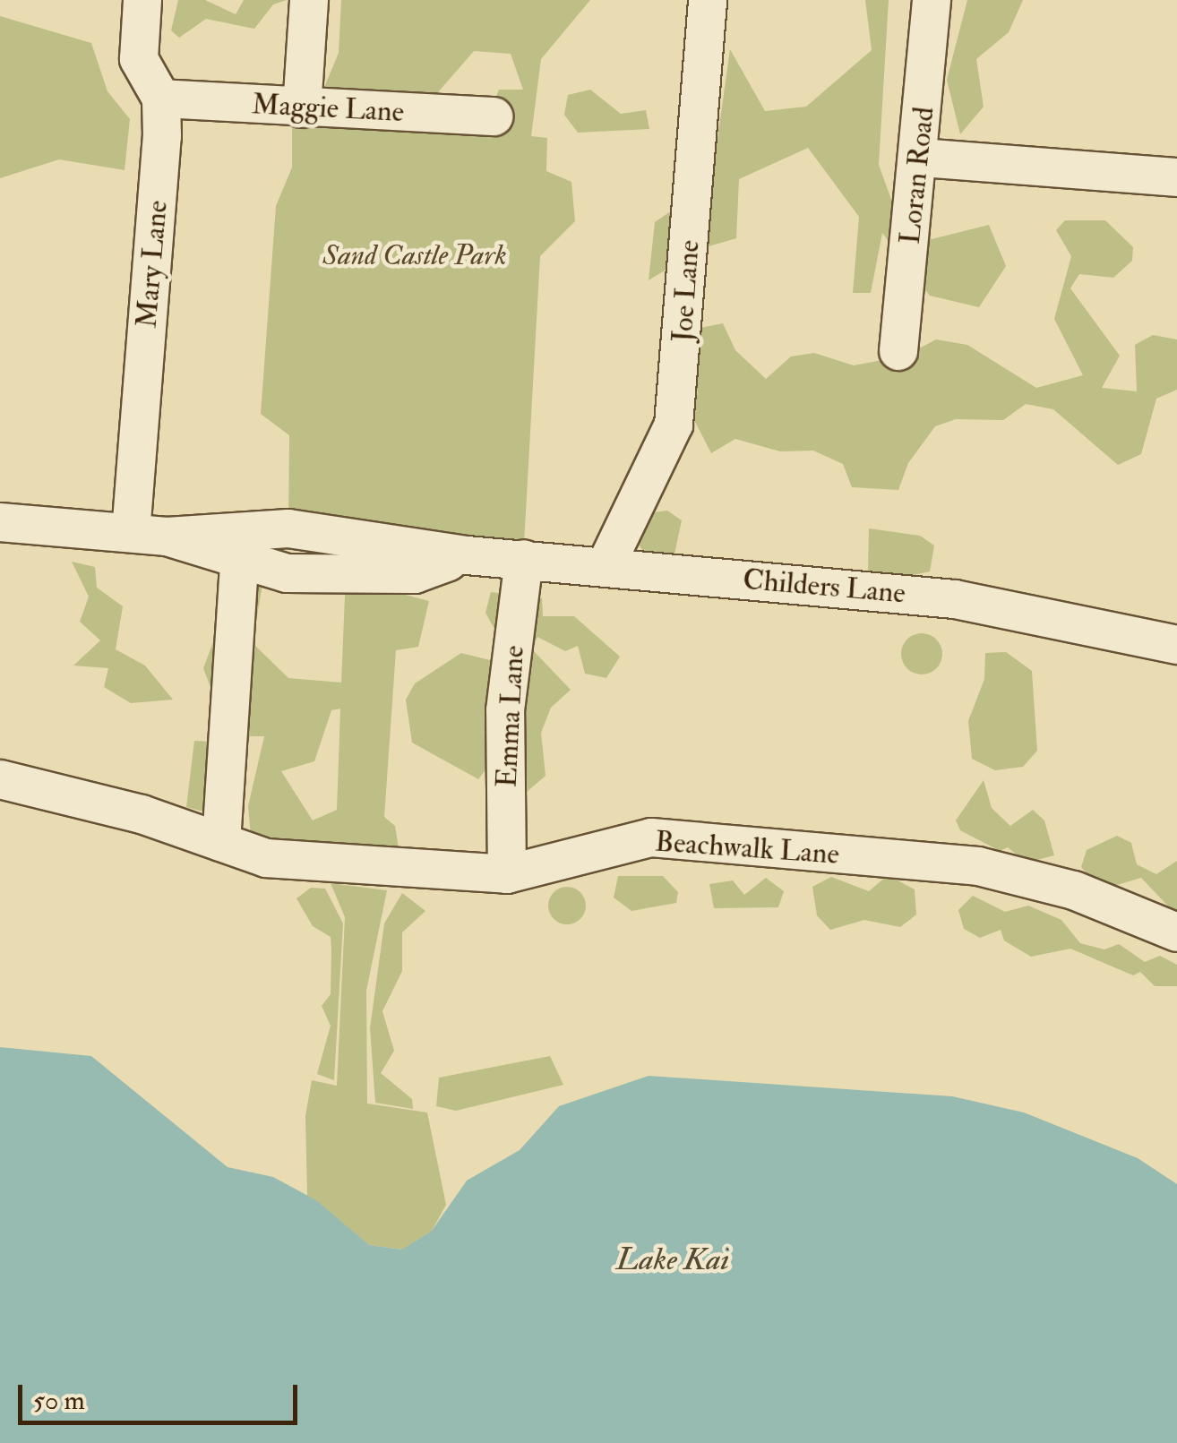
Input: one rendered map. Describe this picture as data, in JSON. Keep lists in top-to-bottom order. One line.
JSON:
{"streets":{"street":["Maggie Lane","Loran Road","Mary Lane","Joe Lane","Childers Lane","Emma Lane","Beachwalk Lane"]},"crossings":[["Maggie Lane","Mary Lane"],["Mary Lane","Childers Lane"],["Joe Lane","Childers Lane"],["Childers Lane","Emma Lane"],["Emma Lane","Beachwalk Lane"]],"water":["Lake Kai"],"parks":["Sand Castle Park"],"scale_bar":"50 m"}
